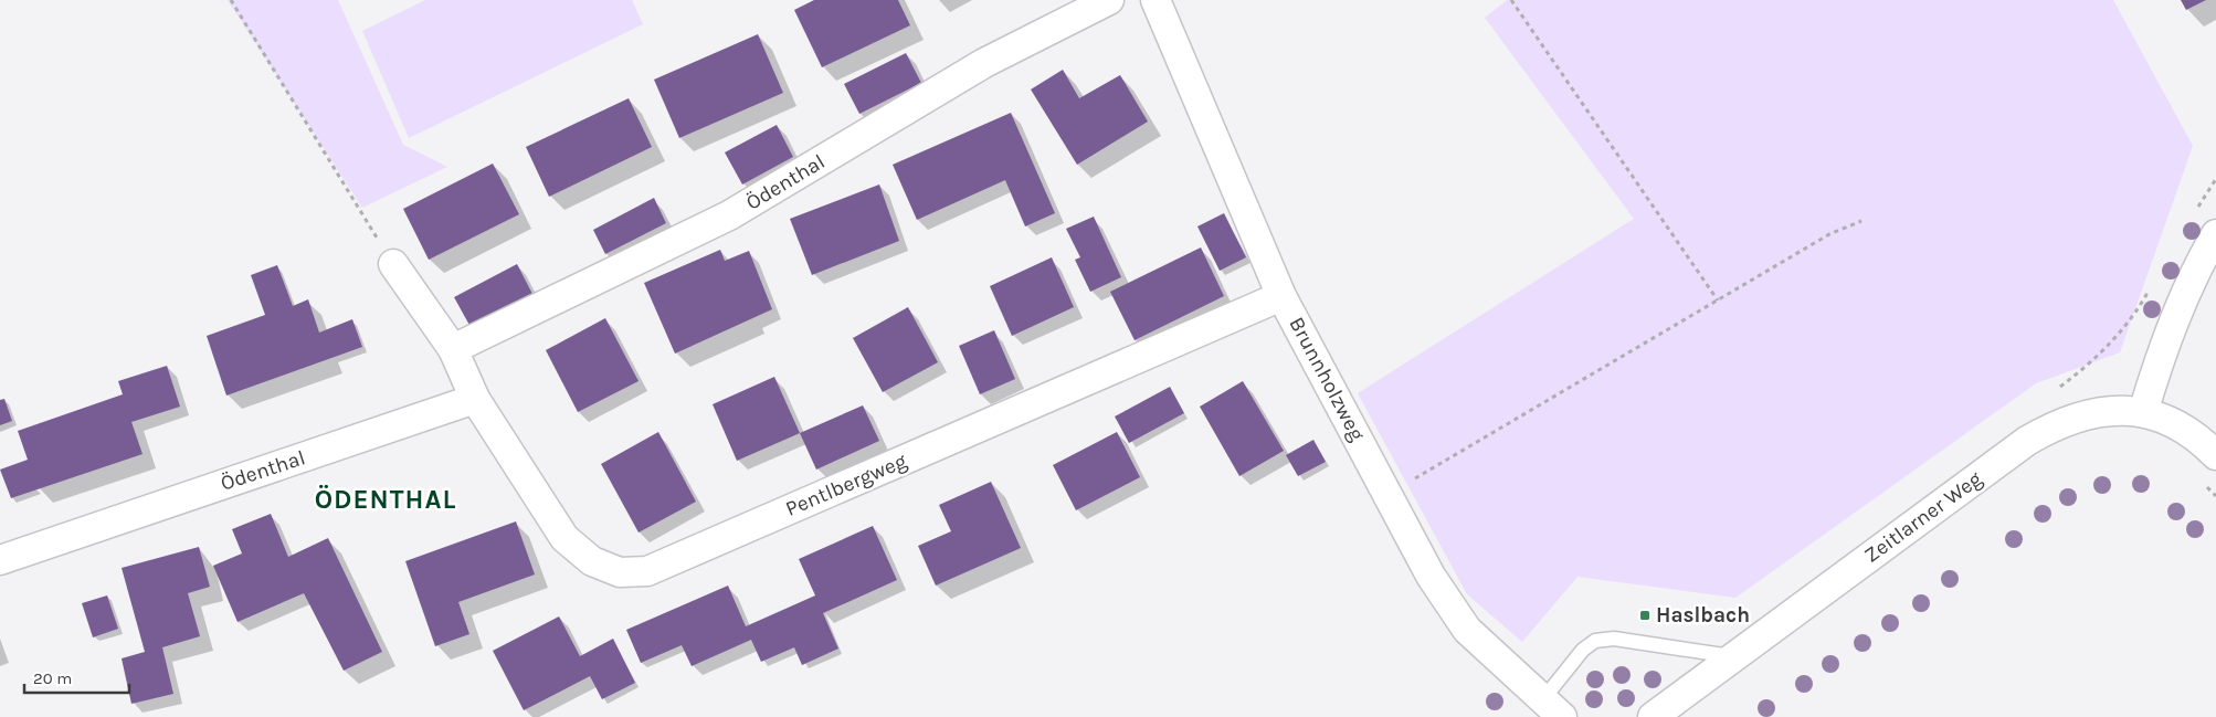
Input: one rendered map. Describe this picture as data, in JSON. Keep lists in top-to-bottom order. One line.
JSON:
{"streets":{"street":["Ödenthal","Brunnholzweg","Pentlbergweg","Zeitlarner Weg"]},"crossings":[["Ödenthal","Pentlbergweg"],["Brunnholzweg","Pentlbergweg"]],"districts":["ÖDENTHAL"],"places":{"transit":["Haslbach"]},"scale_bar":"20 m"}
